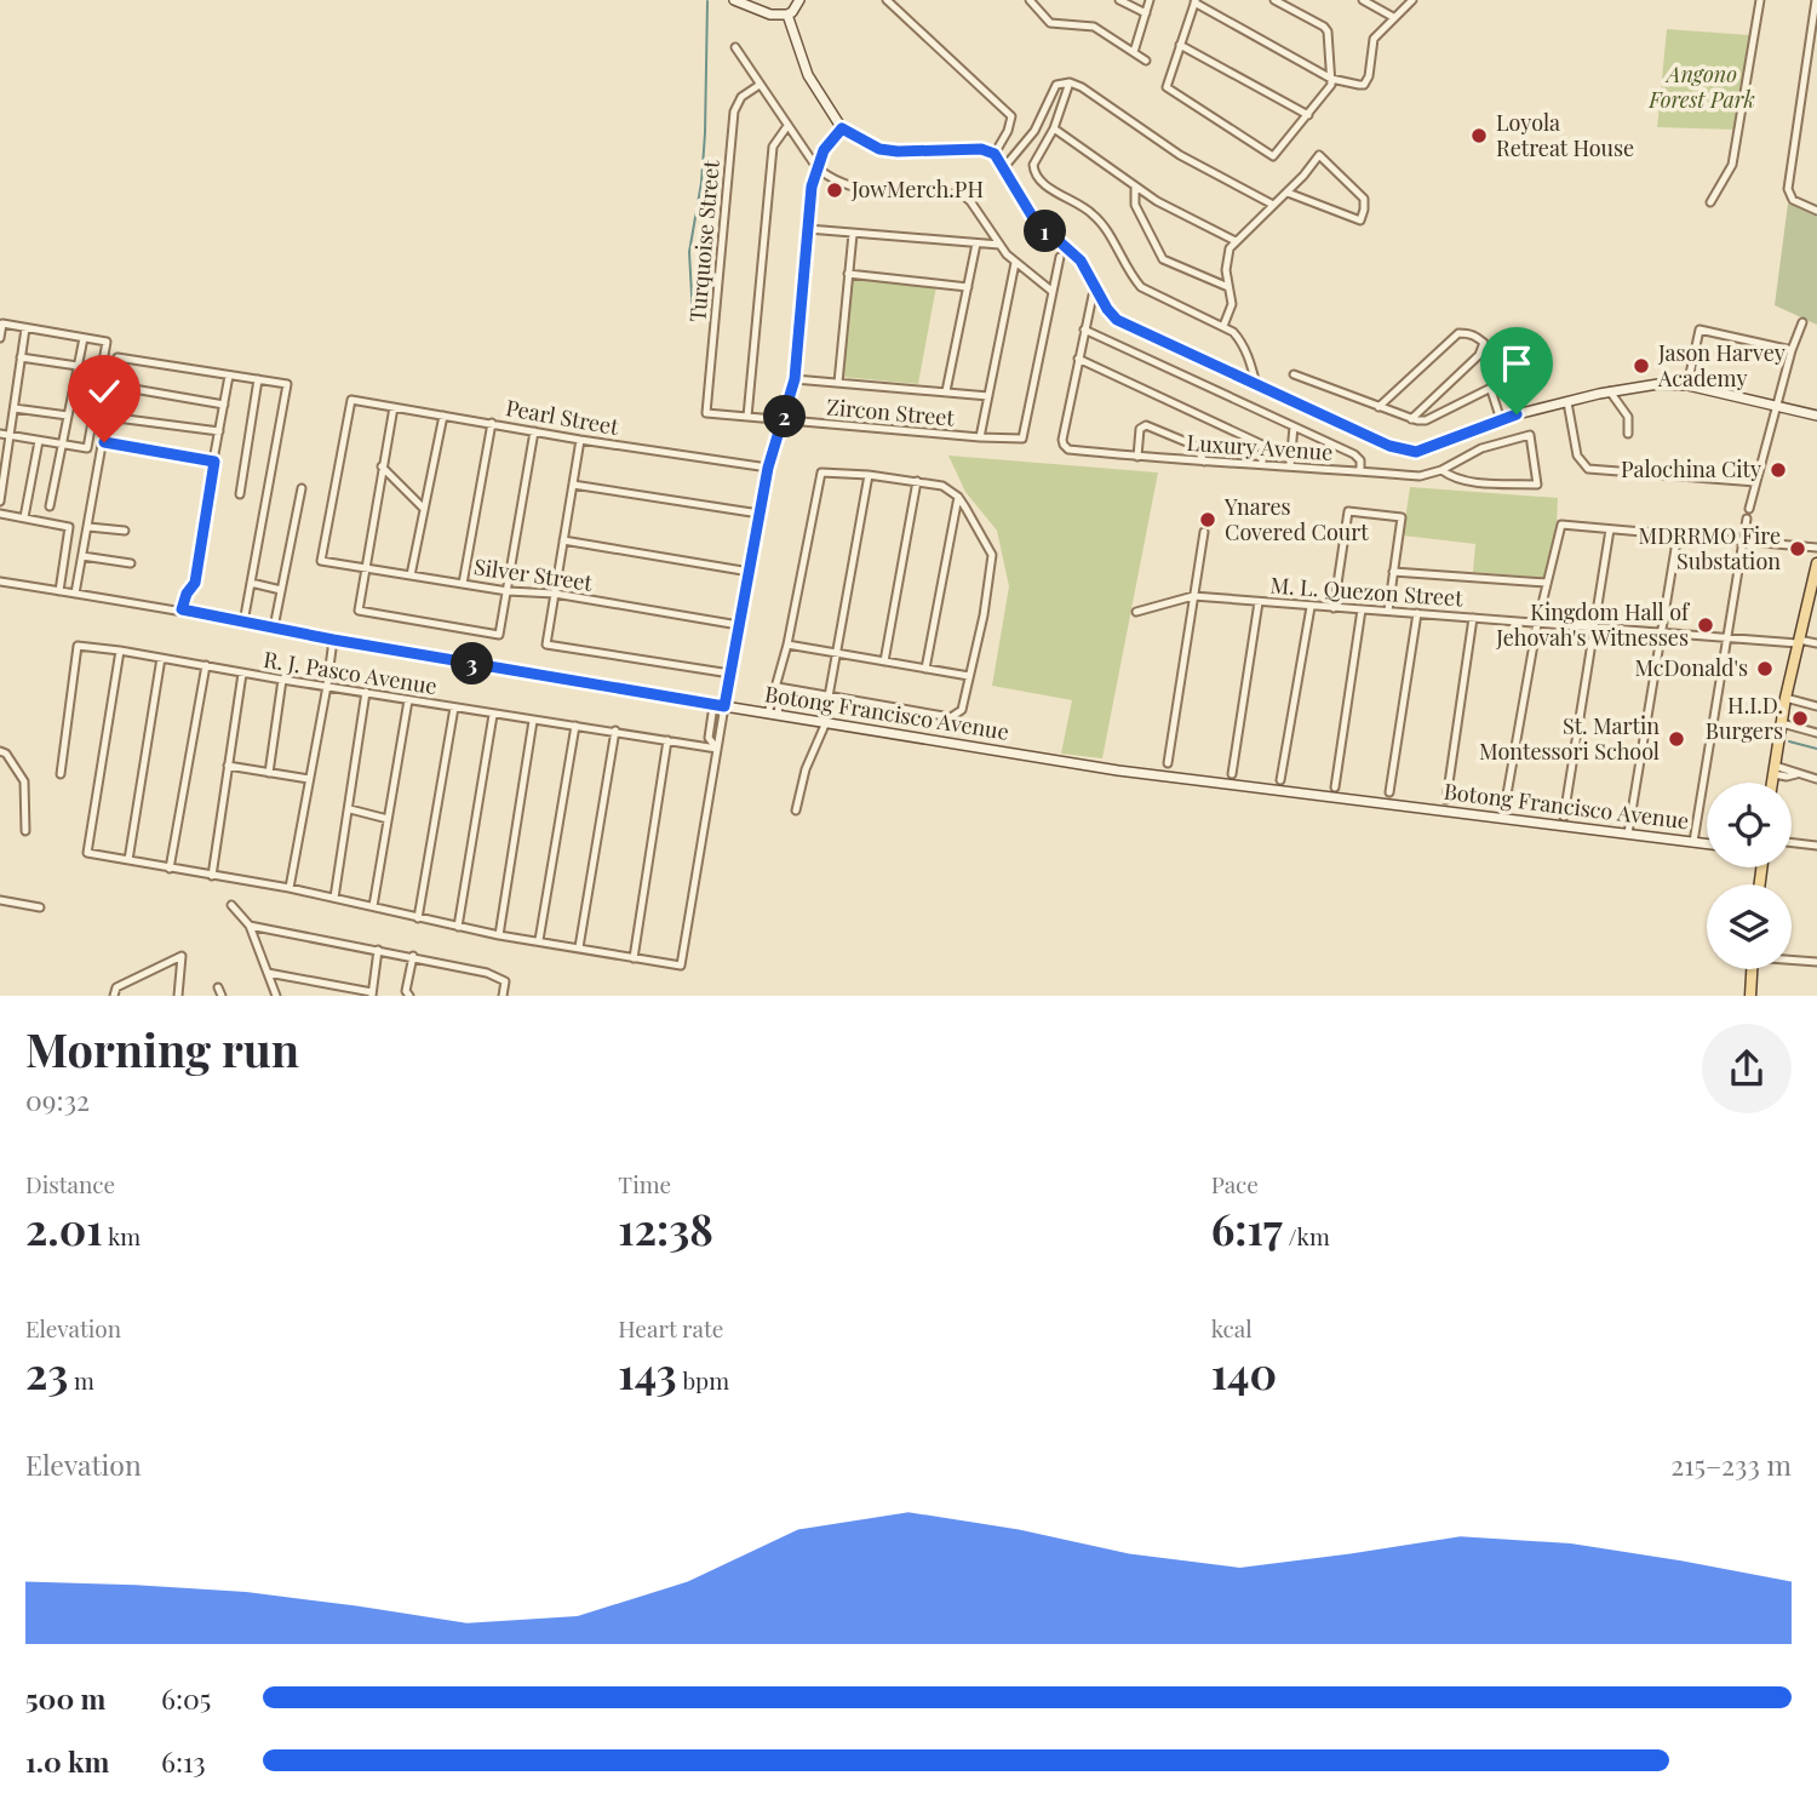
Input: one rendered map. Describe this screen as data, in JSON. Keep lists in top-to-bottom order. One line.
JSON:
{"streets":{"street":["Turquoise Street","Zircon Street","Pearl Street","Luxury Avenue","Silver Street","M. L. Quezon Street","R. J. Pasco Avenue","Botong Francisco Avenue"]},"crossings":[["Turquoise Street","Zircon Street"],["Pearl Street","Silver Street"]],"parks":["Angono Forest Park"],"places":["Loyola Retreat House","JowMerch.PH","Jason Harvey Academy","Palochina City","Ynares Covered Court","MDRRMO Fire Substation","Kingdom Hall of Jehovah's Witnesses","McDonald's","H.I.D. Burgers","St. Martin Montessori School"],"page":{"pins":["1","2","3"],"heading":["Morning run","09:32"],"stats":[["Distance","2.01 km"],["Time","12:38"],["Pace","6:17 /km"],["Elevation","23 m"],["Heart rate","143 bpm"],["kcal","140"]],"chart":["Elevation","215–233 m"],"list":[{"name":"500 m","note":"6:05"},{"name":"1.0 km","note":"6:13"}]}}
